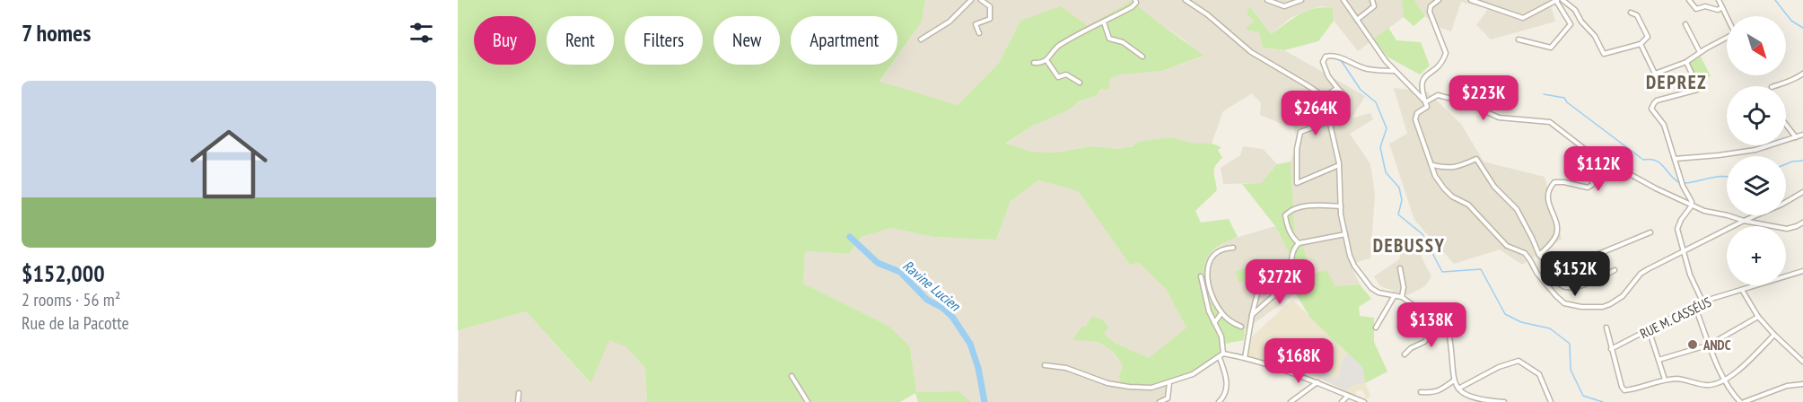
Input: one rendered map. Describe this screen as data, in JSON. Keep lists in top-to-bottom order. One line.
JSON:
{"streets":{"street":["RUE M. CASSÉUS"]},"districts":["DEPREZ","DEBUSSY"],"water":["Ravine Lucien"],"places":["ANDC"],"north":"bottom right","page":{"heading":"7 homes","map_buttons":"+","chip":["Buy","Rent","Filters","New","Apartment"],"list":[{"name":"$152,000","note":"2 rooms · 56 m² · Rue de la Pacotte"}],"price":["$223K","$264K","$112K","$152K","$272K","$138K","$168K"]}}
